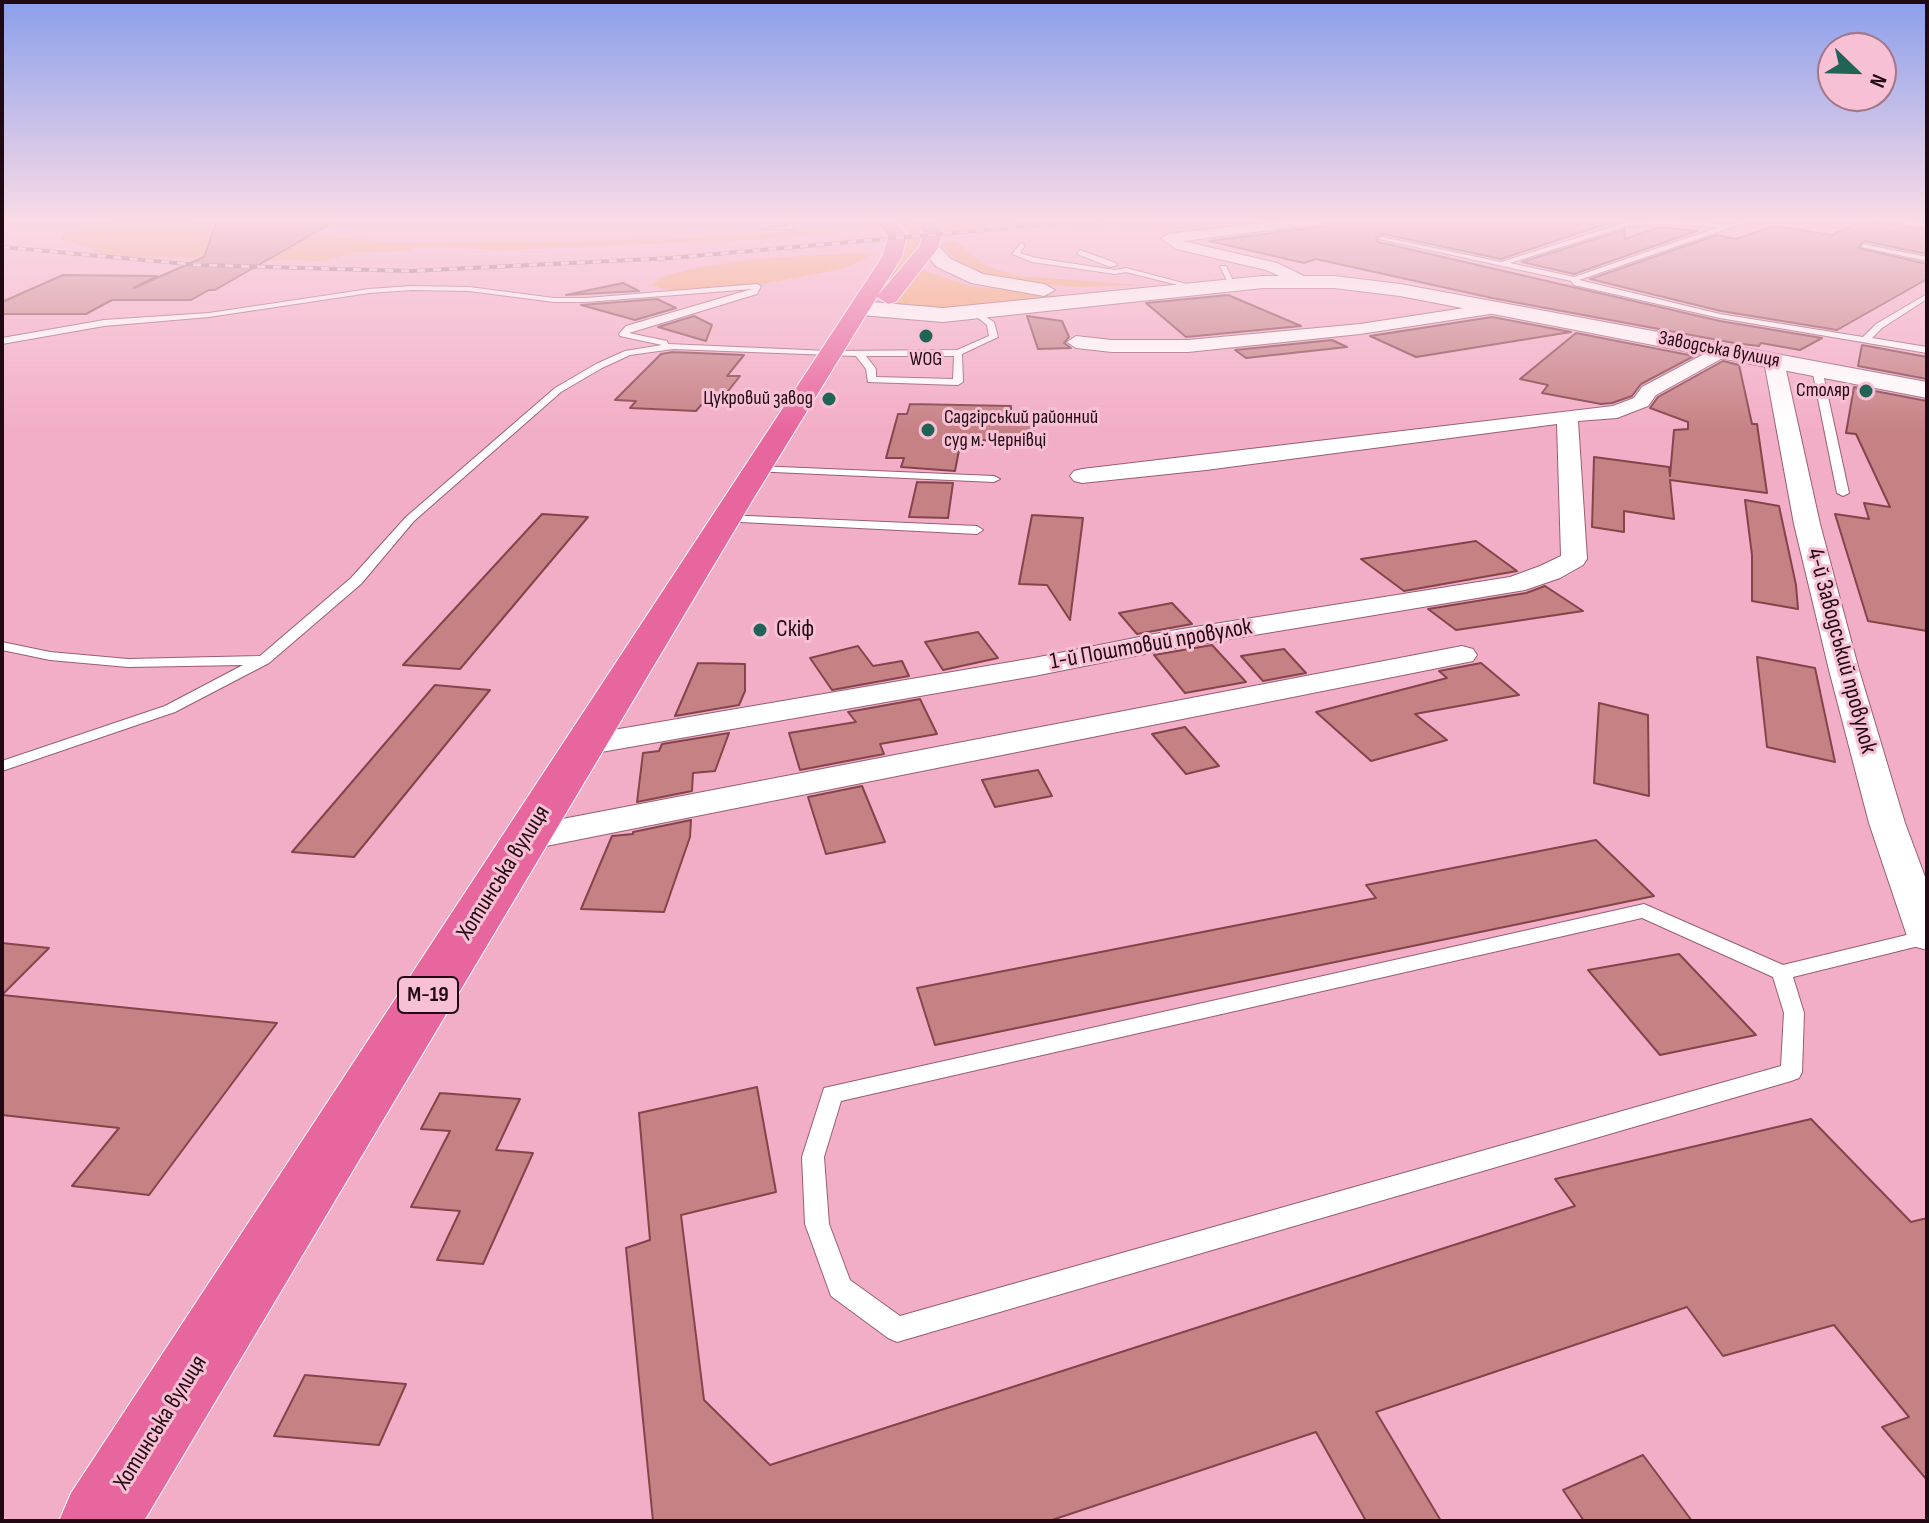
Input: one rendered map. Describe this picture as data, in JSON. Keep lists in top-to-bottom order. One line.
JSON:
{"streets":{"highway":["Хотинська вулиця","М-19"],"main road":["Заводська вулиця"],"street":["1-й Поштовий провулок","4-й Заводський провулок"]},"crossings":[["Заводська вулиця","4-й Заводський провулок"],["Заводська вулиця","Хотинська вулиця"],["1-й Поштовий провулок","Хотинська вулиця"]],"places":["WOG","Столяр","Цукровий завод","Садгірський районний суд м. Чернівці","Скіф"],"north":"bottom right"}
